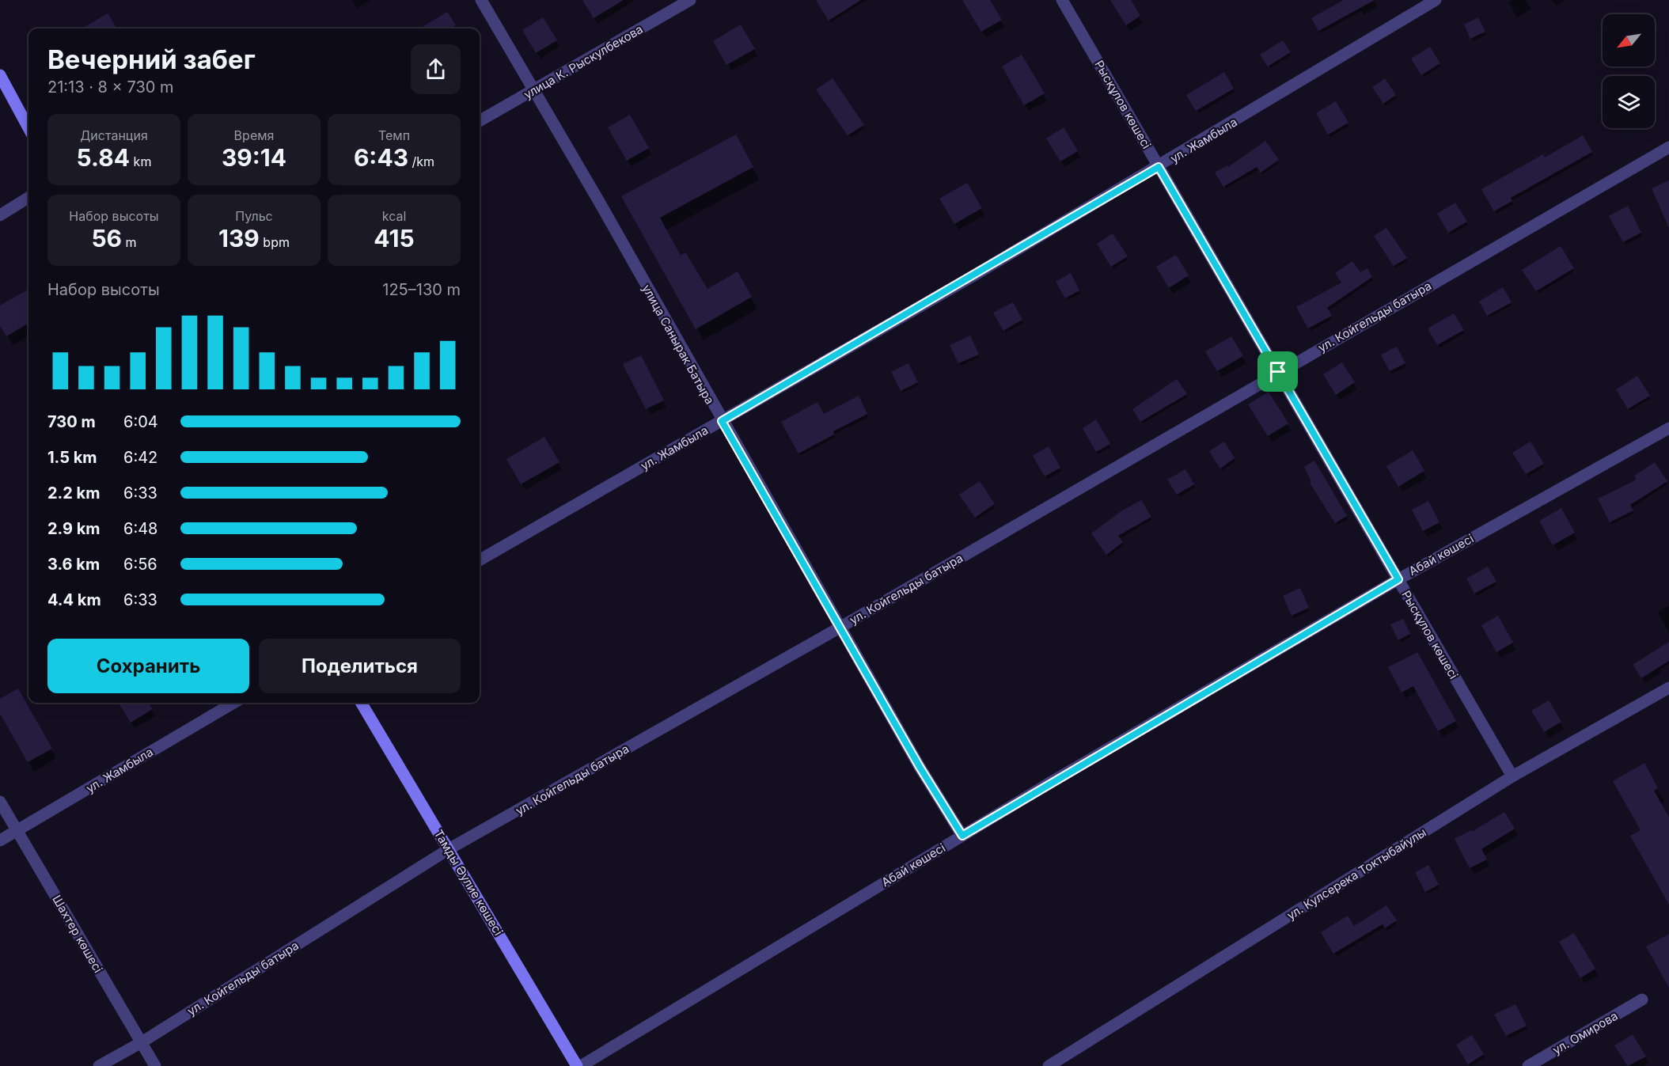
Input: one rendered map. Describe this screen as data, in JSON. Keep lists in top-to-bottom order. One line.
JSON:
{"streets":{"street":["улица К. Рыскулбекова","Рысқұлов көшесі","ул. Жамбыла","ул. Койгельды батыра","улица Санырак Батыра","Абай көшесі","ул. Кулсерека Токтыбайулы","Тамды Әулие көшесі","Шахтер көшесі","ул. Омирова"]},"crossings":[["улица К. Рыскулбекова","улица Санырак Батыра"],["Рысқұлов көшесі","ул. Жамбыла"],["Рысқұлов көшесі","ул. Койгельды батыра"],["Рысқұлов көшесі","Абай көшесі"],["Рысқұлов көшесі","ул. Кулсерека Токтыбайулы"],["ул. Жамбыла","улица Санырак Батыра"],["ул. Жамбыла","Шахтер көшесі"],["ул. Койгельды батыра","улица Санырак Батыра"],["ул. Койгельды батыра","Тамды Әулие көшесі"],["ул. Койгельды батыра","Шахтер көшесі"],["улица Санырак Батыра","Абай көшесі"],["Абай көшесі","Тамды Әулие көшесі"]],"north":"bottom left","page":{"heading":["Вечерний забег","21:13 · 8 × 730 m"],"stats":[["Дистанция","5.84 km"],["Время","39:14"],["Темп","6:43 /km"],["Набор высоты","56 m"],["Пульс","139 bpm"],["kcal","415"]],"chart":["Набор высоты","125–130 m"],"list":[{"name":"730 m","note":"6:04"},{"name":"1.5 km","note":"6:42"},{"name":"2.2 km","note":"6:33"},{"name":"2.9 km","note":"6:48"},{"name":"3.6 km","note":"6:56"},{"name":"4.4 km","note":"6:33"}],"buttons":["Сохранить","Поделиться"]}}
